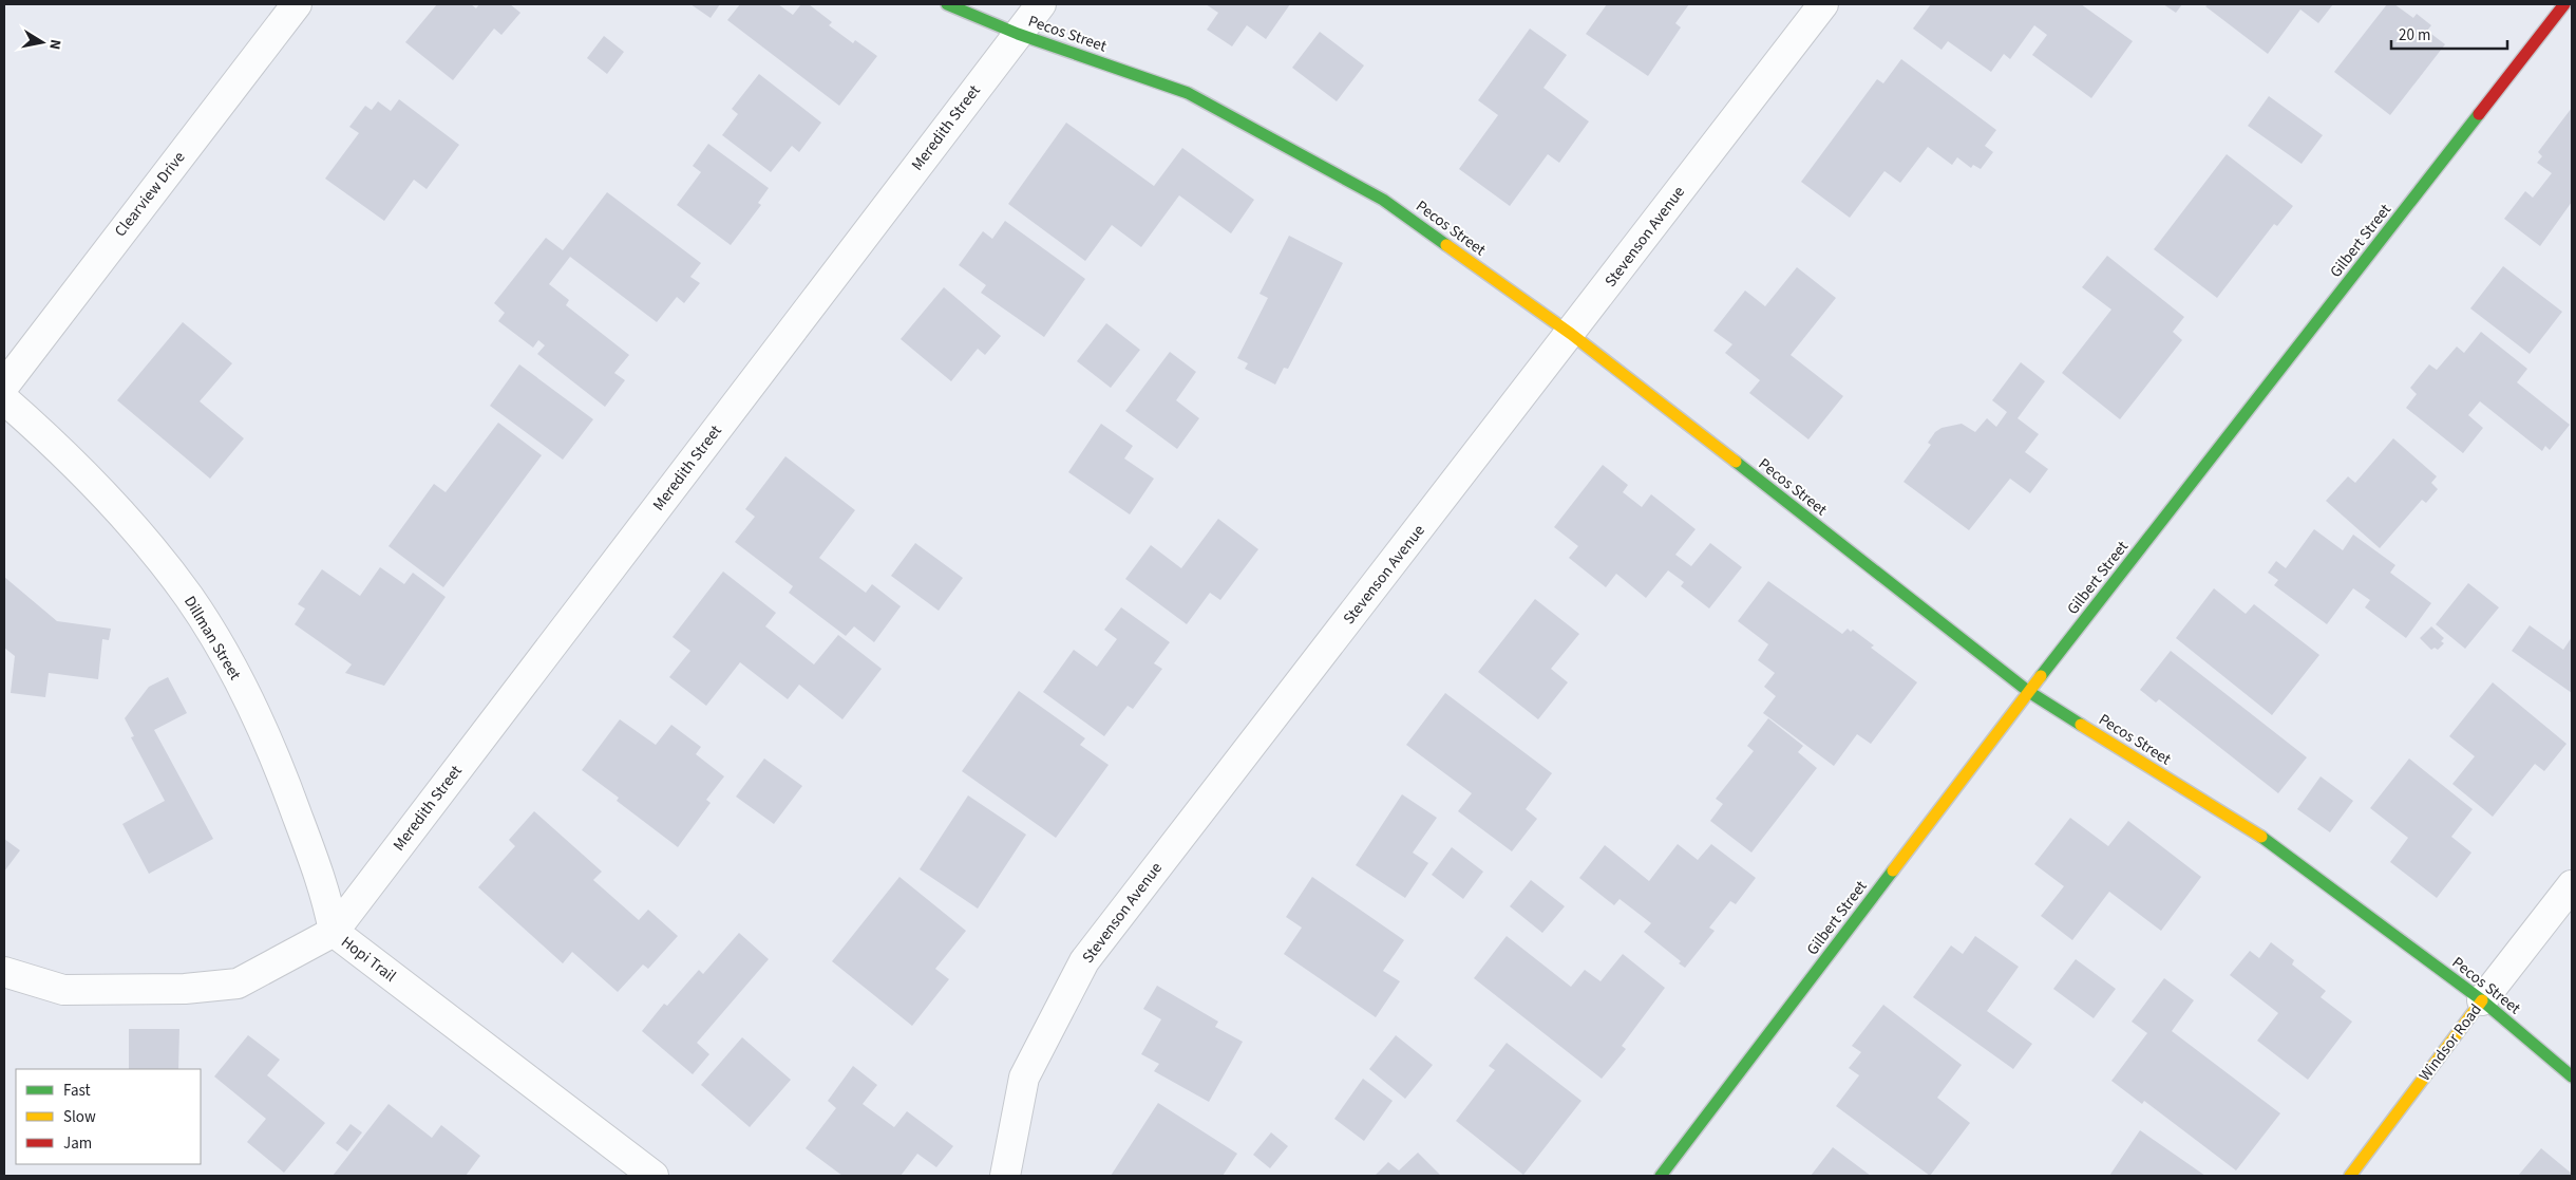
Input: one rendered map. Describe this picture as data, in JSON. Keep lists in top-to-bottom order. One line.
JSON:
{"streets":{"street":["Pecos Street","Meredith Street","Clearview Drive","Stevenson Avenue","Gilbert Street","Dillman Street","Hopi Trail","Windsor Road"]},"crossings":[["Pecos Street","Meredith Street"],["Pecos Street","Stevenson Avenue"],["Pecos Street","Gilbert Street"],["Pecos Street","Windsor Road"],["Meredith Street","Dillman Street"],["Meredith Street","Hopi Trail"],["Dillman Street","Hopi Trail"]],"legend":["Fast","Slow","Jam"],"scale_bar":"20 m","north":"right"}
